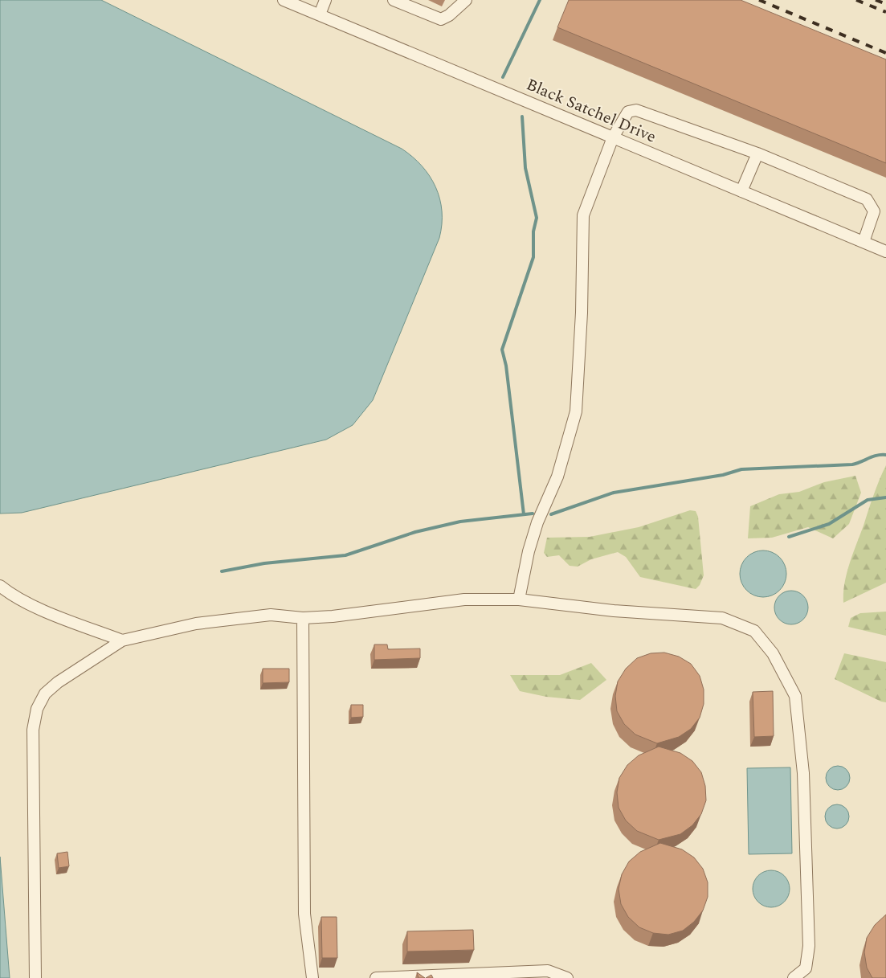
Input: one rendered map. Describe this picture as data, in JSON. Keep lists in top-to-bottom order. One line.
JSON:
{"streets":{"street":["Black Satchel Drive"]}}
